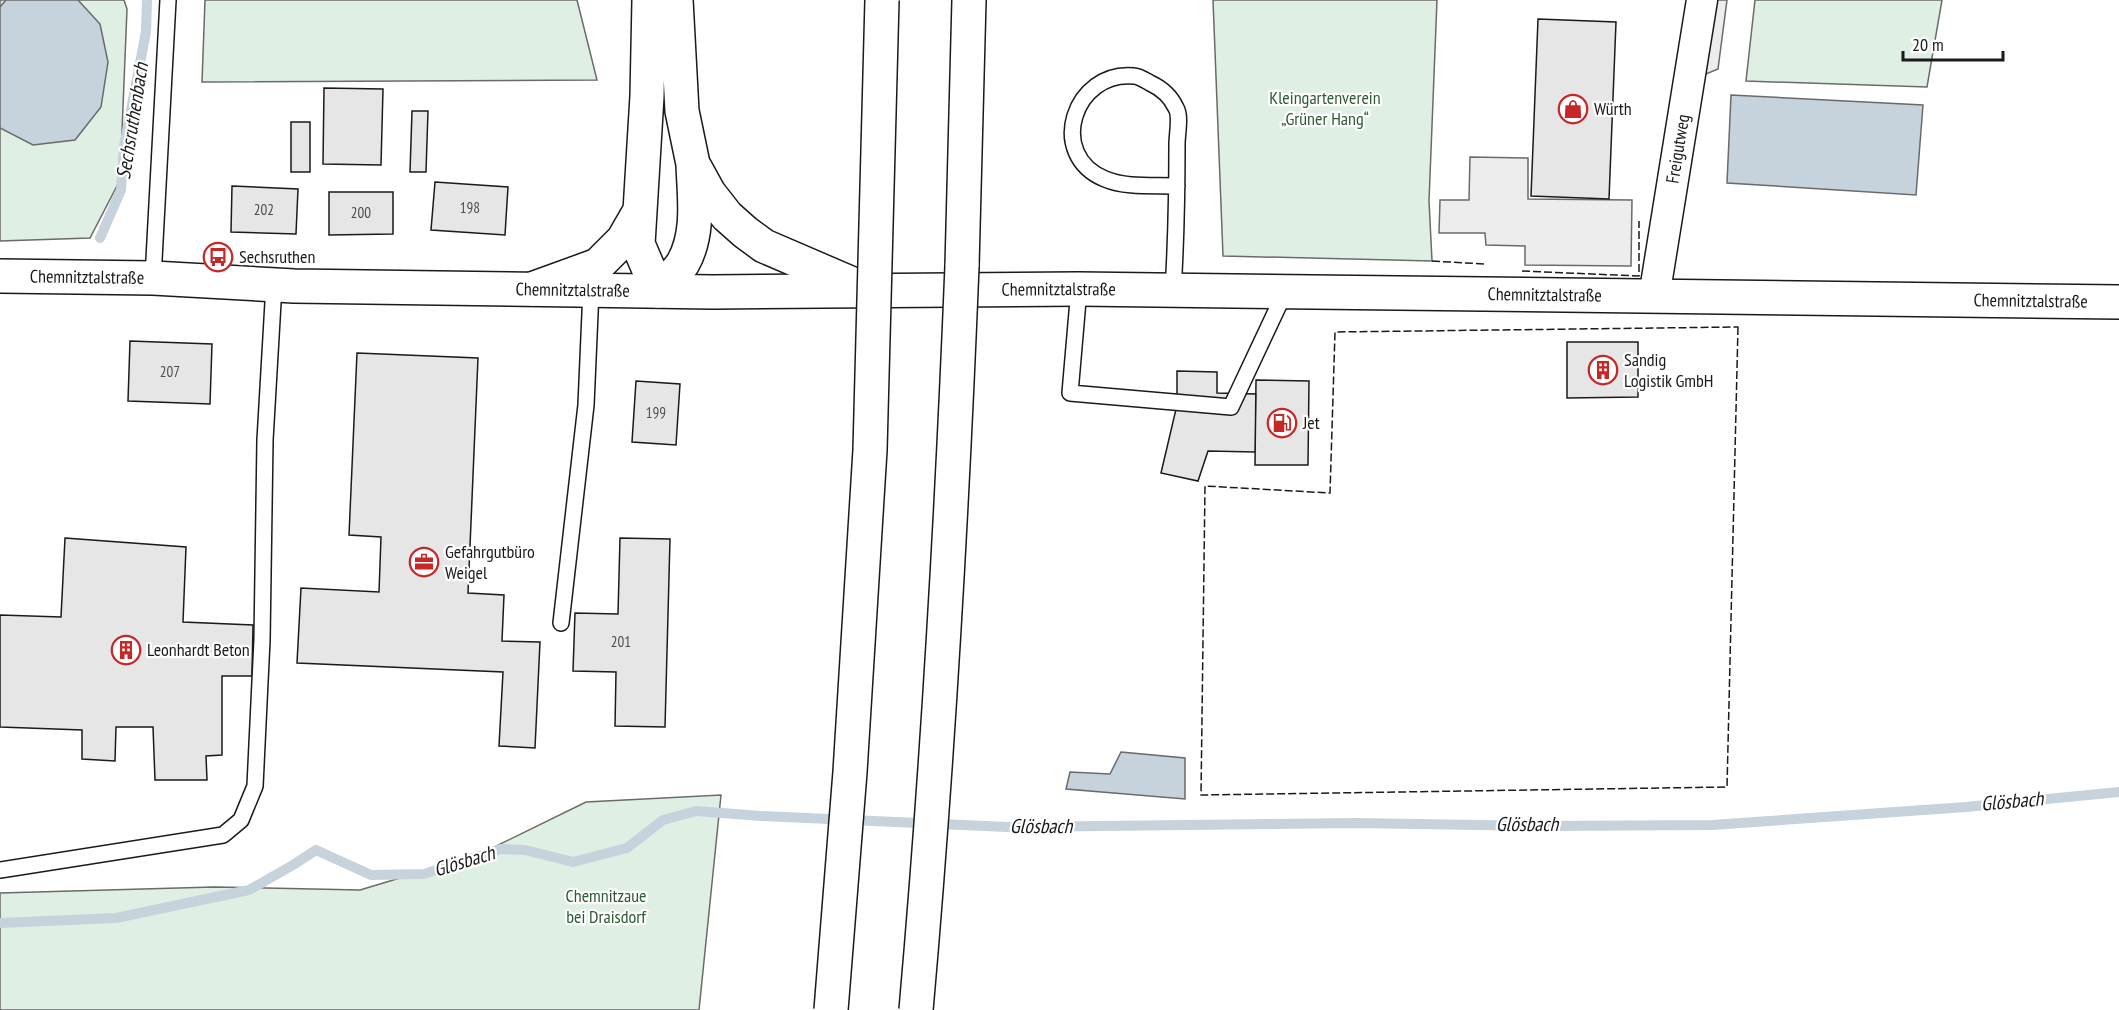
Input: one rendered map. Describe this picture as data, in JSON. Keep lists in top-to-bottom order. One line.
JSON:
{"streets":{"main road":["Chemnitztalstraße"],"street":["Freigutweg"]},"crossings":[["Freigutweg","Chemnitztalstraße"]],"water":["Sechsruthenbach","Glösbach"],"parks":["Kleingartenverein „Grüner Hang“","Chemnitzaue bei Draisdorf"],"places":{"shop":["Würth"],"bus stop":["Sechsruthen"],"building":["Sandig Logistik GmbH","Leonhardt Beton"],"fuel station":["Jet"],"office":["Gefahrgutbüro Weigel"]},"house_numbers":["198","202","200","207","199","201"],"scale_bar":"20 m"}
